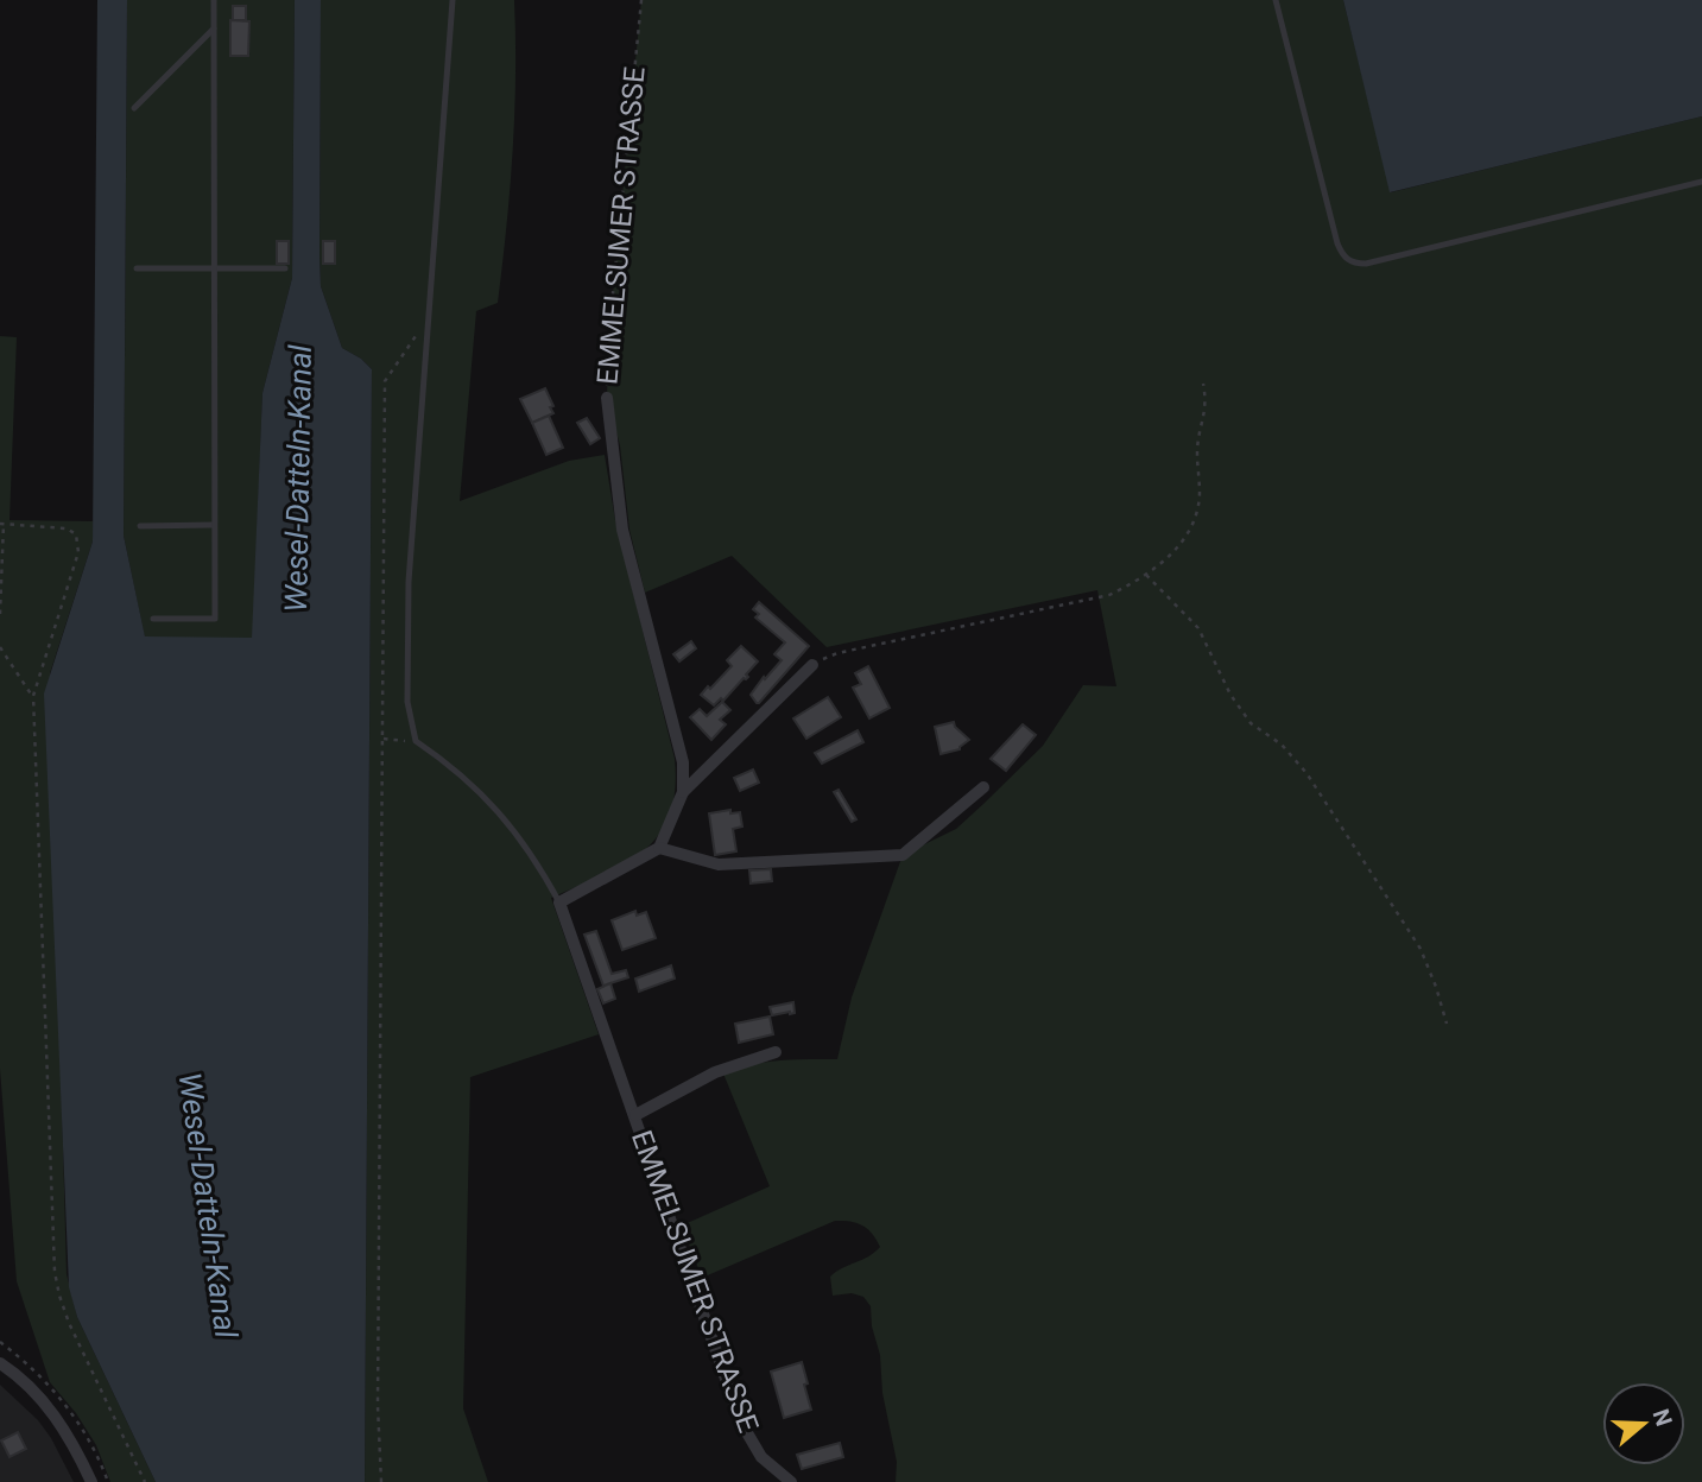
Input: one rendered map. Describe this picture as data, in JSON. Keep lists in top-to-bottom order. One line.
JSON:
{"streets":{"street":["EMMELSUMER STRASSE"]},"water":["Wesel-Datteln-Kanal"],"north":"right"}
